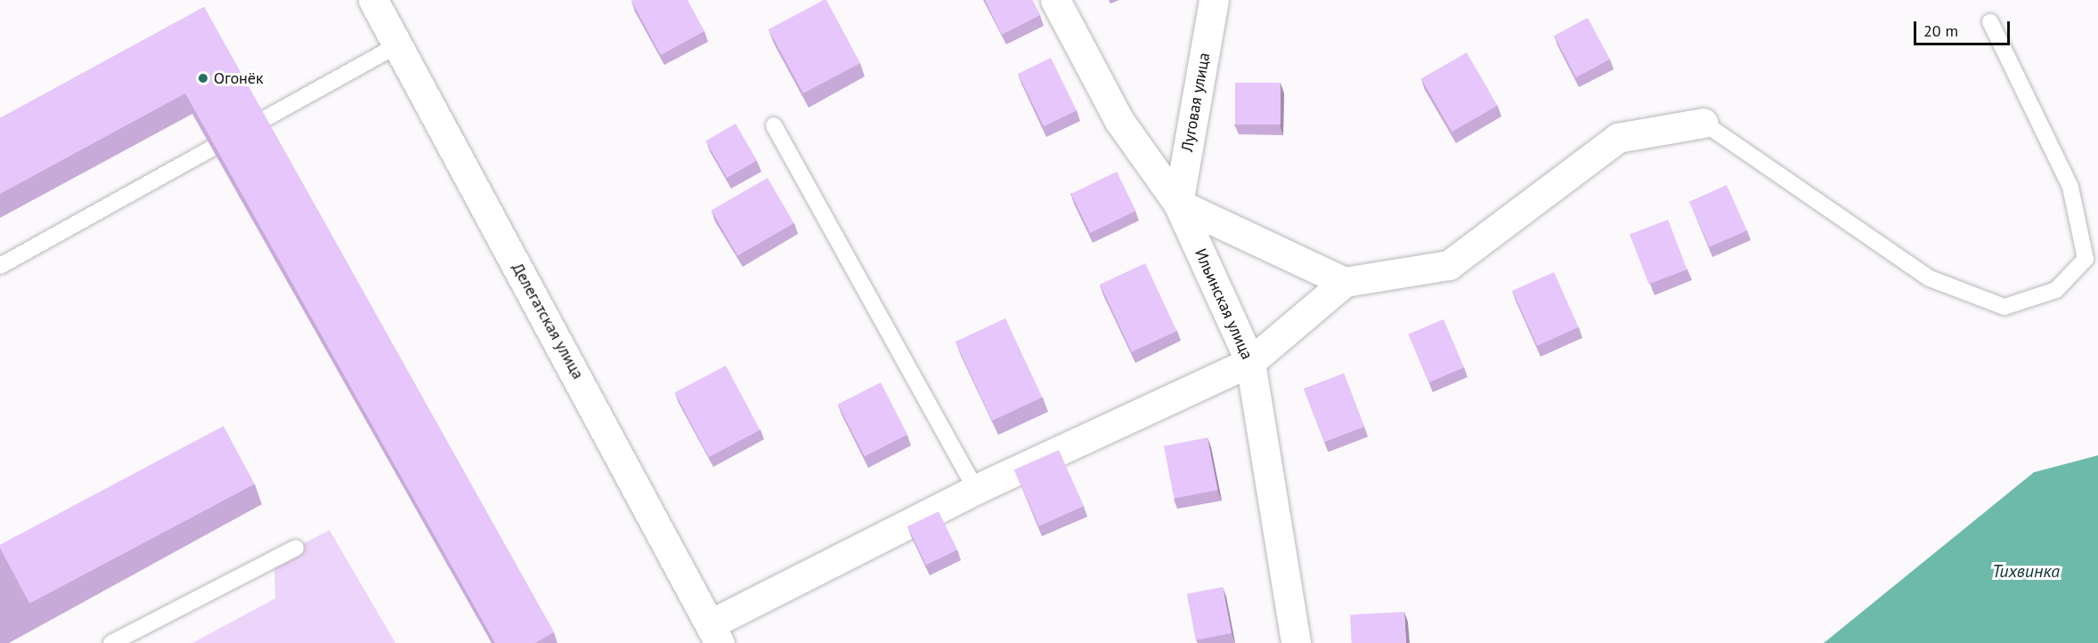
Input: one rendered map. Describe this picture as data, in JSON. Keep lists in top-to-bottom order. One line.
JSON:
{"streets":{"street":["Луговая улица","Ильинская улица","Делегатская улица"]},"crossings":[["Луговая улица","Ильинская улица"]],"water":["Тихвинка"],"places":["Огонёк"],"scale_bar":"20 m"}
